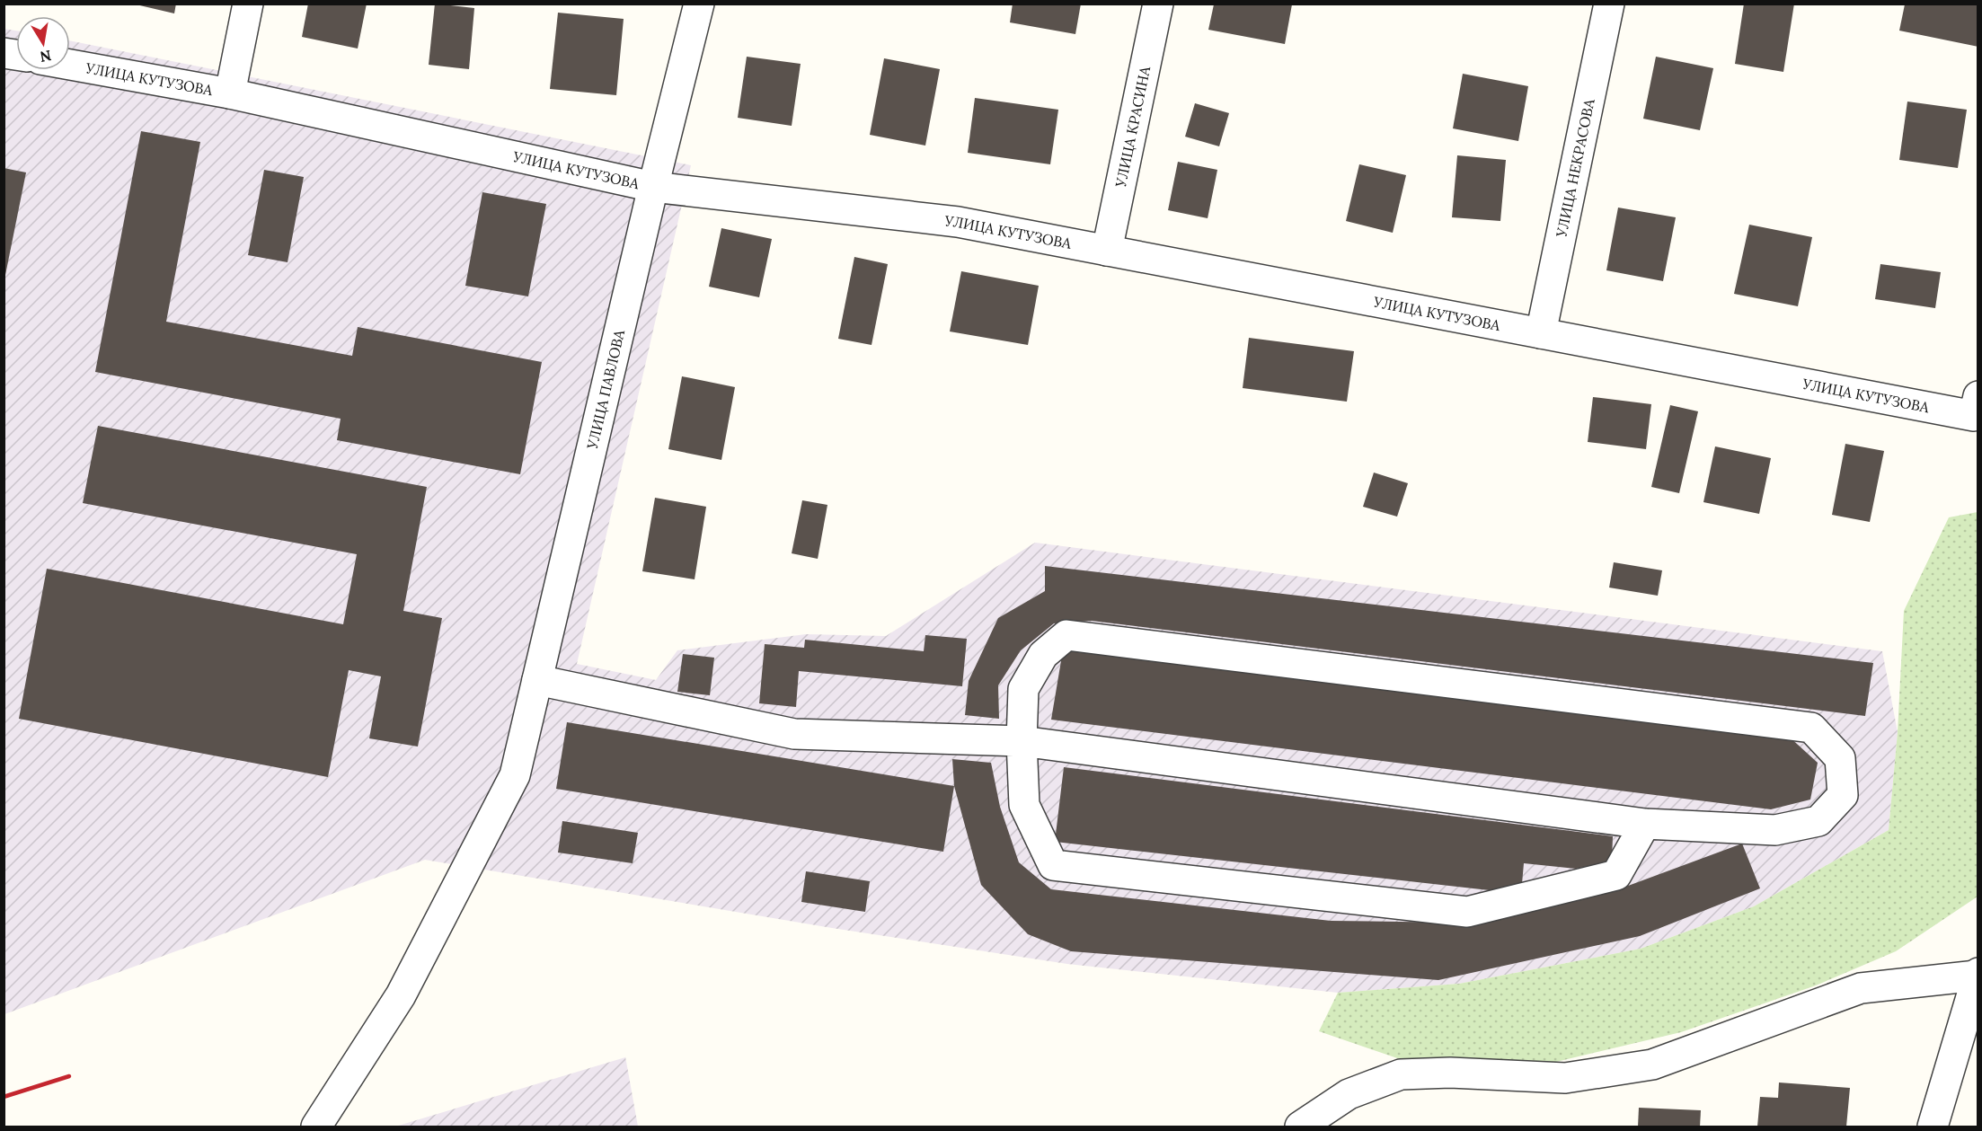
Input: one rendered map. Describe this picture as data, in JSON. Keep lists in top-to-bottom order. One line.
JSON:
{"streets":{"street":["УЛИЦА КУТУЗОВА","УЛИЦА КРАСИНА","УЛИЦА НЕКРАСОВА","УЛИЦА ПАВЛОВА"]},"crossings":[["УЛИЦА КУТУЗОВА","УЛИЦА КРАСИНА"],["УЛИЦА КУТУЗОВА","УЛИЦА НЕКРАСОВА"],["УЛИЦА КУТУЗОВА","УЛИЦА ПАВЛОВА"]],"north":"bottom"}
